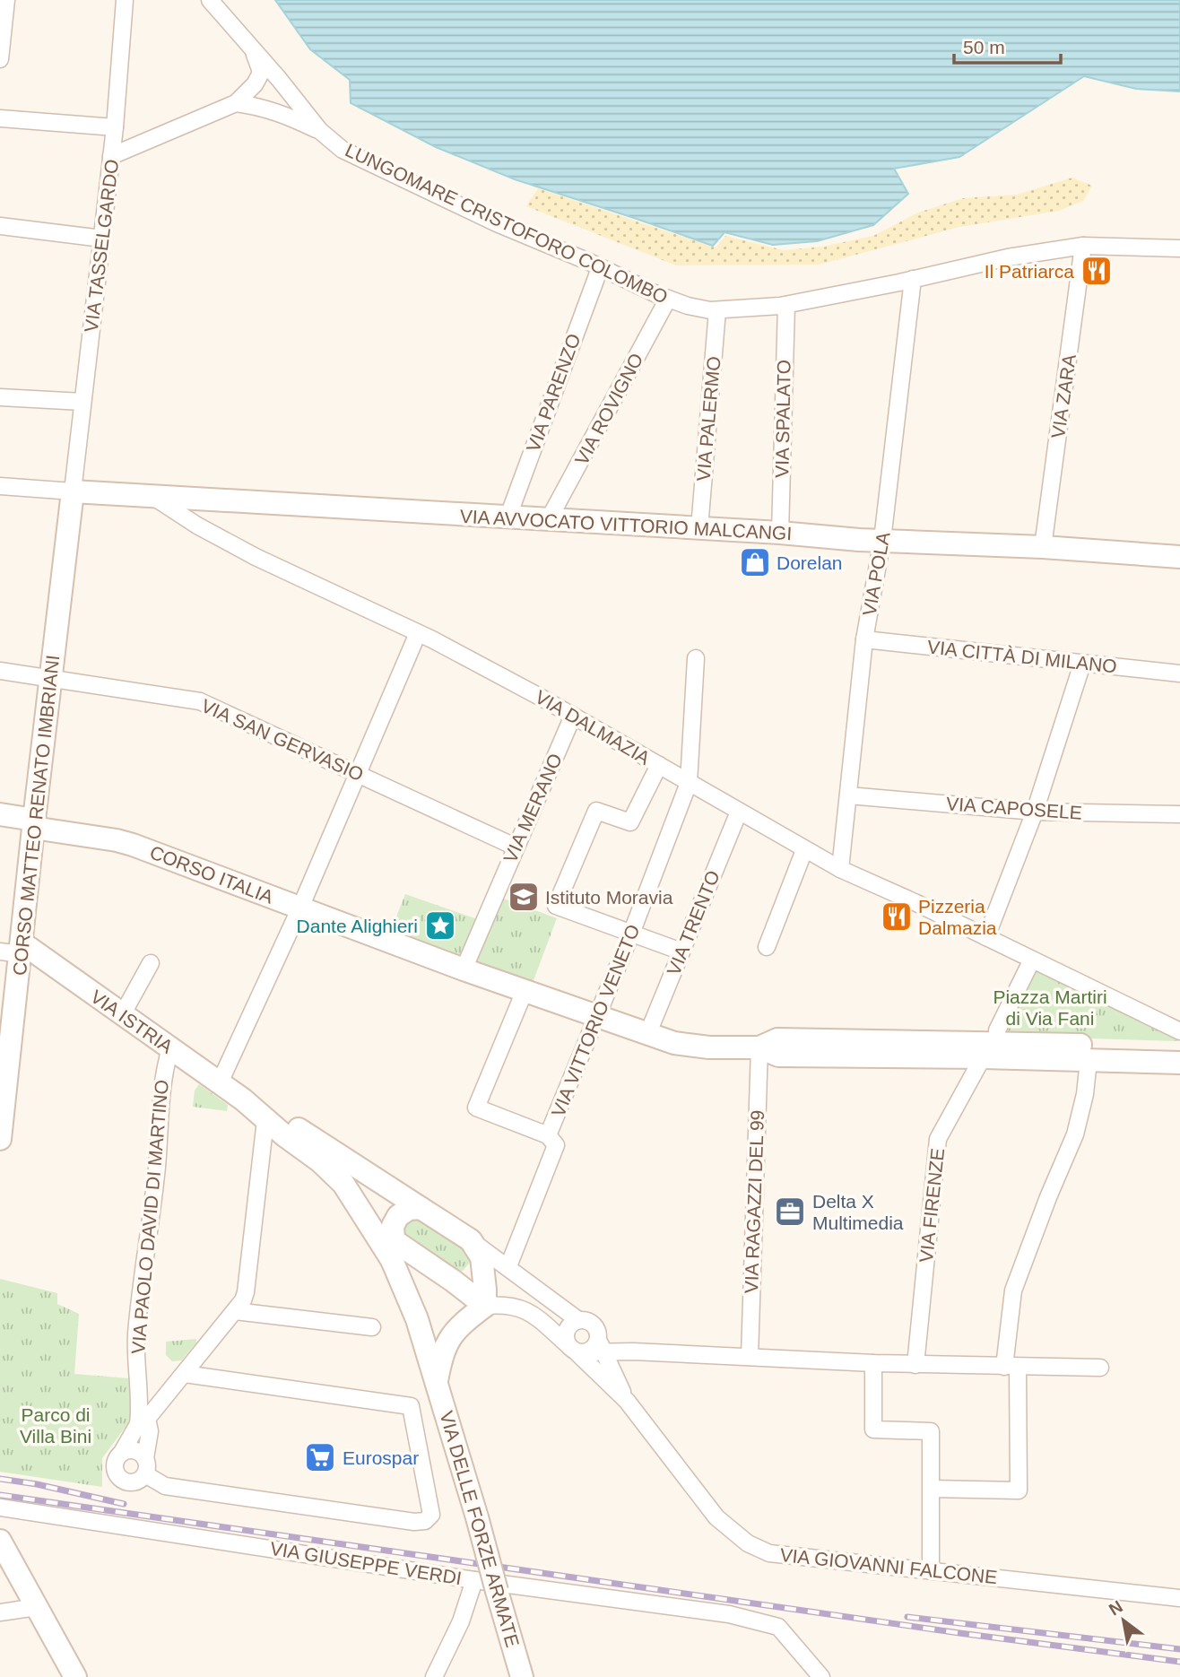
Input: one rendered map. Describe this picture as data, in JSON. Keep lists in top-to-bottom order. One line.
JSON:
{"streets":{"main road":["VIA AVVOCATO VITTORIO MALCANGI","CORSO MATTEO RENATO IMBRIANI","CORSO ITALIA","VIA ISTRIA","VIA DELLE FORZE ARMATE"],"street":["LUNGOMARE CRISTOFORO COLOMBO","VIA TASSELGARDO","VIA PARENZO","VIA ZARA","VIA ROVIGNO","VIA PALERMO","VIA SPALATO","VIA POLA","VIA CITTÀ DI MILANO","VIA DALMAZIA","VIA SAN GERVASIO","VIA MERANO","VIA CAPOSELE","VIA TRENTO","VIA VITTORIO VENETO","VIA RAGAZZI DEL 99","VIA FIRENZE","VIA PAOLO DAVID DI MARTINO","VIA GIUSEPPE VERDI","VIA GIOVANNI FALCONE"]},"crossings":[["LUNGOMARE CRISTOFORO COLOMBO","VIA TASSELGARDO"],["LUNGOMARE CRISTOFORO COLOMBO","VIA PARENZO"],["LUNGOMARE CRISTOFORO COLOMBO","VIA ZARA"],["LUNGOMARE CRISTOFORO COLOMBO","VIA ROVIGNO"],["LUNGOMARE CRISTOFORO COLOMBO","VIA PALERMO"],["LUNGOMARE CRISTOFORO COLOMBO","VIA SPALATO"],["LUNGOMARE CRISTOFORO COLOMBO","VIA POLA"],["VIA TASSELGARDO","VIA AVVOCATO VITTORIO MALCANGI"],["VIA TASSELGARDO","CORSO MATTEO RENATO IMBRIANI"],["VIA PARENZO","VIA AVVOCATO VITTORIO MALCANGI"],["VIA ZARA","VIA AVVOCATO VITTORIO MALCANGI"],["VIA ROVIGNO","VIA AVVOCATO VITTORIO MALCANGI"],["VIA PALERMO","VIA AVVOCATO VITTORIO MALCANGI"],["VIA SPALATO","VIA AVVOCATO VITTORIO MALCANGI"],["VIA AVVOCATO VITTORIO MALCANGI","VIA POLA"],["VIA AVVOCATO VITTORIO MALCANGI","VIA DALMAZIA"],["VIA AVVOCATO VITTORIO MALCANGI","CORSO MATTEO RENATO IMBRIANI"],["VIA POLA","VIA CITTÀ DI MILANO"],["VIA POLA","VIA DALMAZIA"],["VIA POLA","VIA CAPOSELE"],["VIA DALMAZIA","VIA MERANO"],["VIA DALMAZIA","VIA TRENTO"],["VIA DALMAZIA","VIA VITTORIO VENETO"],["VIA SAN GERVASIO","VIA MERANO"],["VIA SAN GERVASIO","CORSO MATTEO RENATO IMBRIANI"],["VIA MERANO","CORSO ITALIA"],["CORSO MATTEO RENATO IMBRIANI","CORSO ITALIA"],["CORSO MATTEO RENATO IMBRIANI","VIA ISTRIA"],["CORSO ITALIA","VIA TRENTO"],["CORSO ITALIA","VIA VITTORIO VENETO"],["CORSO ITALIA","VIA RAGAZZI DEL 99"],["CORSO ITALIA","VIA FIRENZE"],["VIA VITTORIO VENETO","VIA ISTRIA"],["VIA ISTRIA","VIA PAOLO DAVID DI MARTINO"],["VIA ISTRIA","VIA DELLE FORZE ARMATE"],["VIA ISTRIA","VIA GIOVANNI FALCONE"]],"parks":["Piazza Martiri di Via Fani","Parco di Villa Bini"],"places":{"restaurant":["Il Patriarca","Pizzeria Dalmazia"],"shop":["Dorelan"],"school or university":["Istituto Moravia"],"place":["Dante Alighieri"],"office":["Delta X Multimedia"],"supermarket":["Eurospar"]},"scale_bar":"50 m","north":"top left"}
